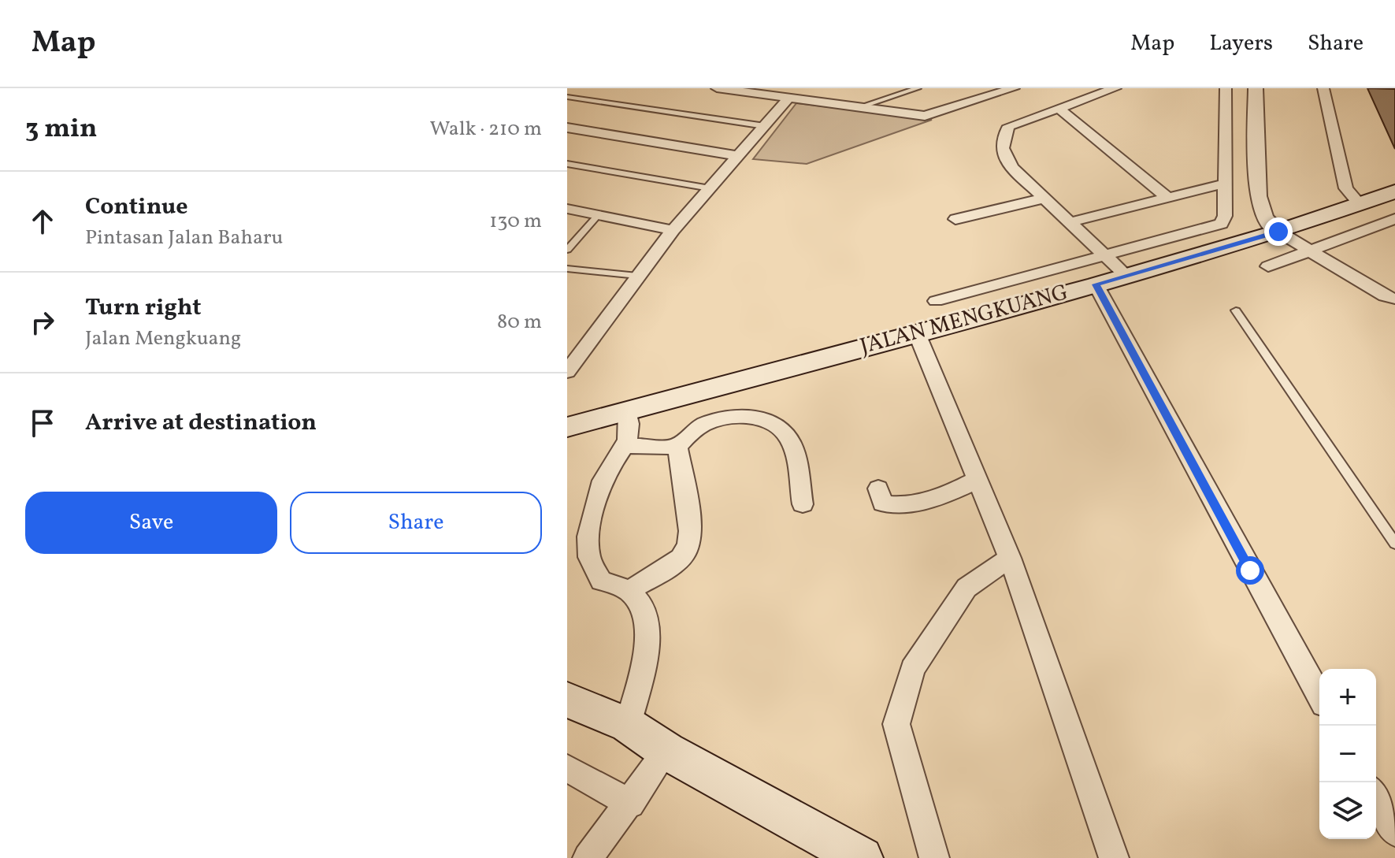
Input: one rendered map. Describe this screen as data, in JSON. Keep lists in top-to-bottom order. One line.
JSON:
{"streets":{"main road":["JALAN MENGKUANG"]},"page":{"header":"Map","nav":["Map","Layers","Share"],"heading":["3 min","Walk · 210 m"],"list":[["Continue","Pintasan Jalan Baharu","130 m"],["Turn right","Jalan Mengkuang","80 m"],"Arrive at destination"],"buttons":["Save","Share"],"map_buttons":["+","−"]}}
